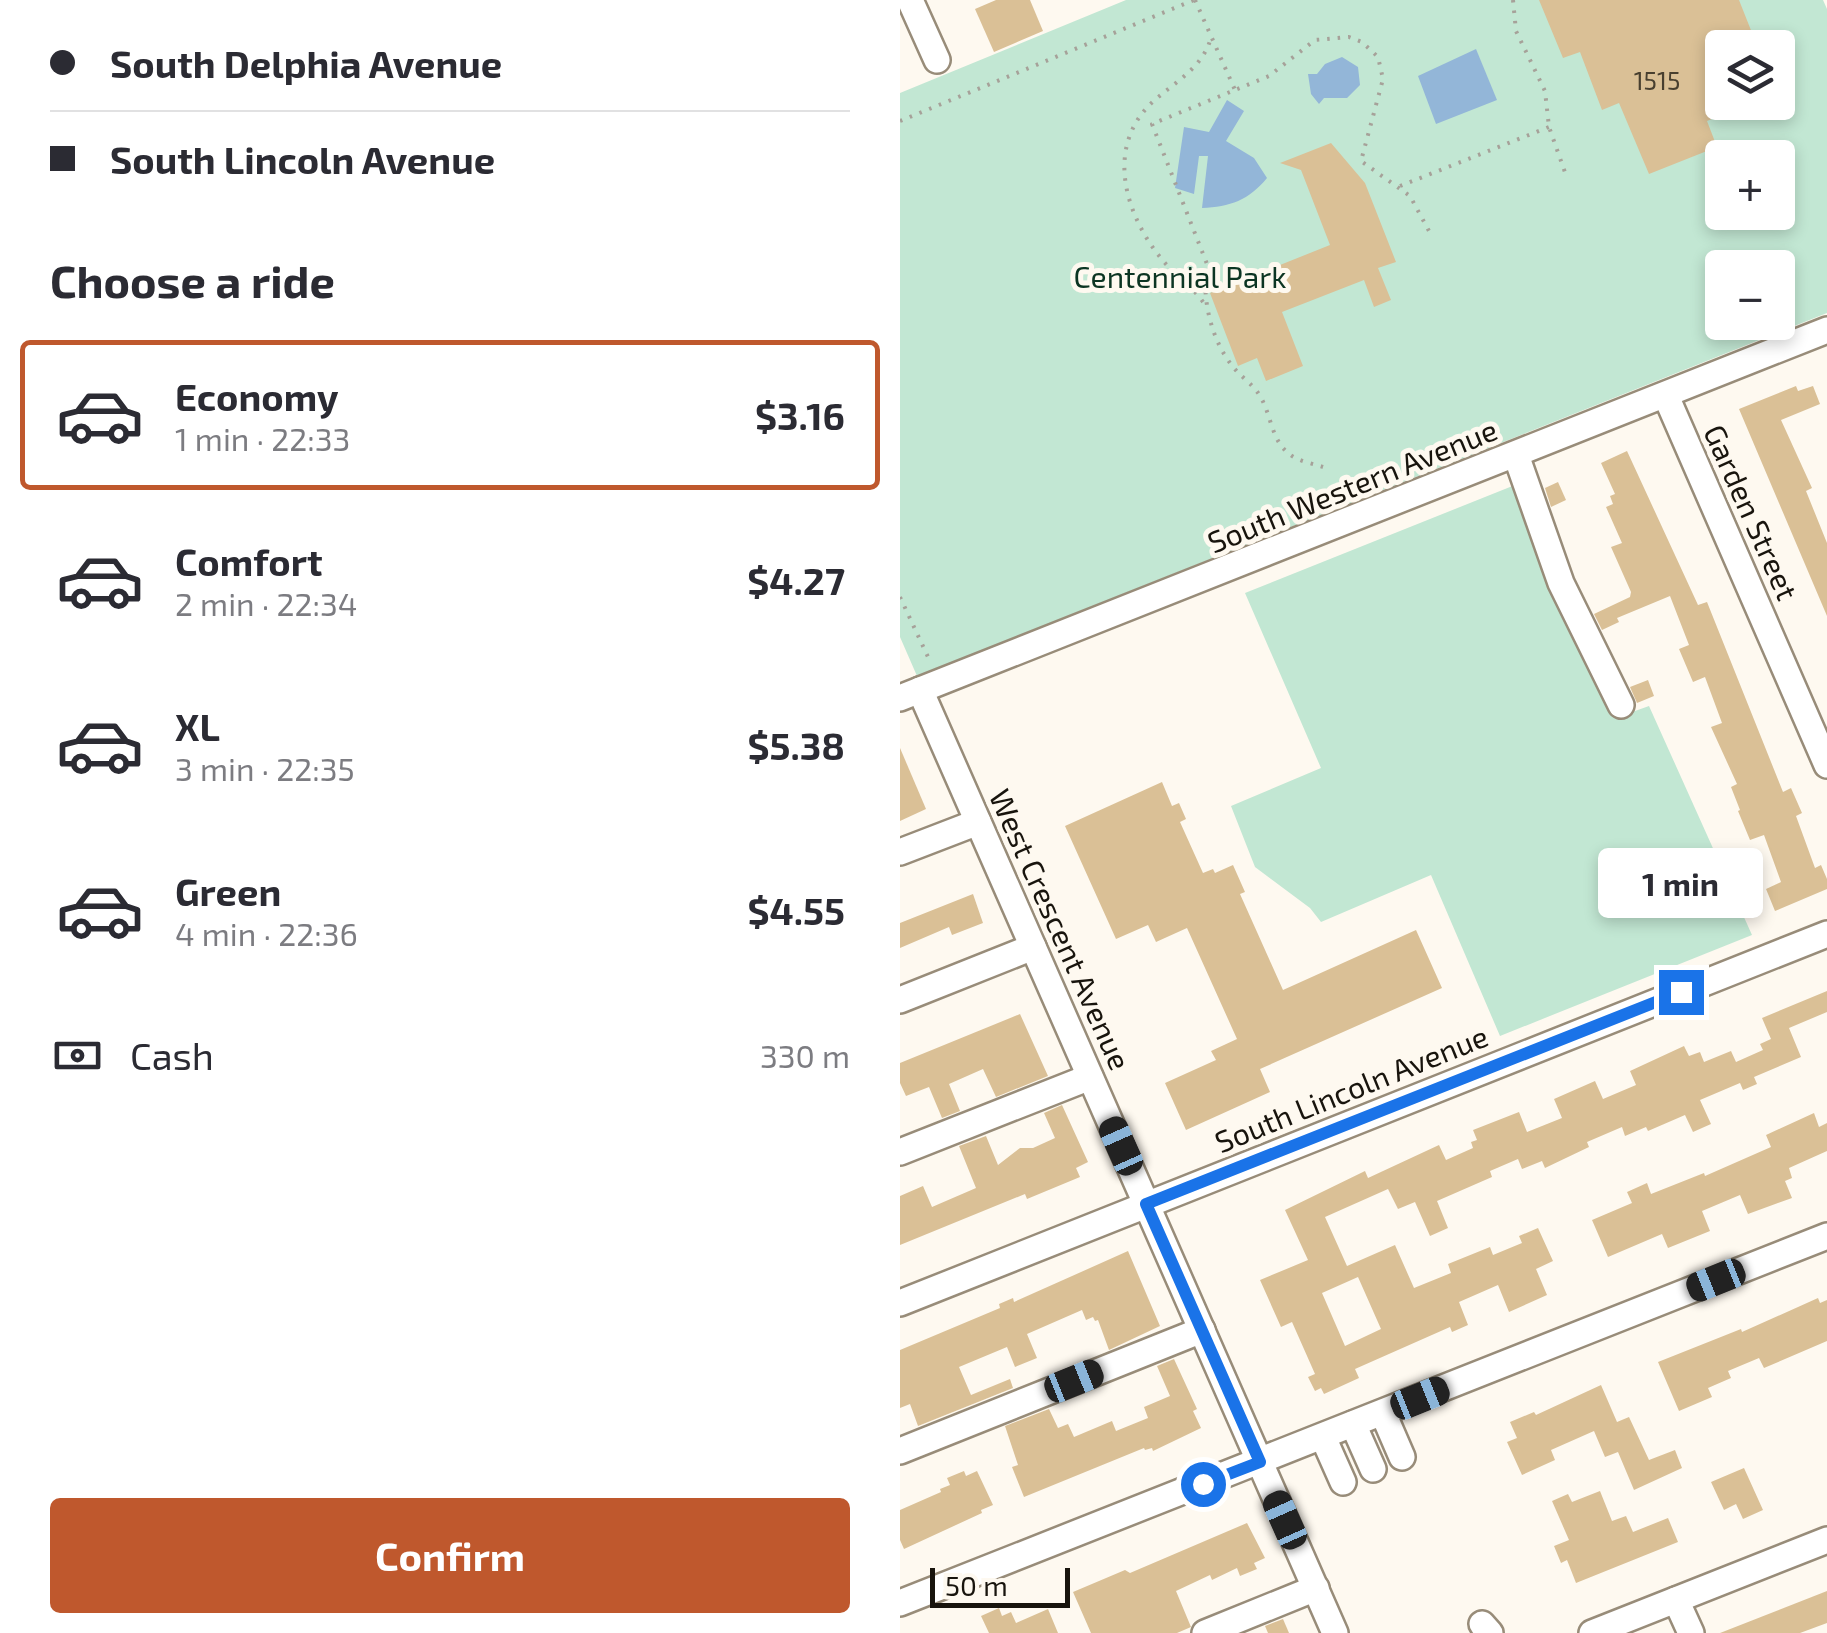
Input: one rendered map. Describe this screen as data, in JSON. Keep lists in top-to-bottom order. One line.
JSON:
{"streets":{"street":["South Western Avenue","Garden Street","West Crescent Avenue","South Lincoln Avenue"]},"crossings":[["South Western Avenue","Garden Street"],["South Western Avenue","West Crescent Avenue"],["West Crescent Avenue","South Lincoln Avenue"]],"parks":["Centennial Park"],"house_numbers":["1515"],"scale_bar":"50 m","page":{"banner":["South Delphia Avenue","South Lincoln Avenue"],"map_buttons":["+","−"],"heading":"Choose a ride","list":[{"name":"Economy","note":"1 min · 22:33","value":"$3.16"},{"name":"Comfort","note":"2 min · 22:34","value":"$4.27"},{"name":"XL","note":"3 min · 22:35","value":"$5.38"},{"name":"Green","note":"4 min · 22:36","value":"$4.55"}],"bubble":"1 min","pay":["Cash","330 m"],"buttons":"Confirm","scale":"50 m"}}
